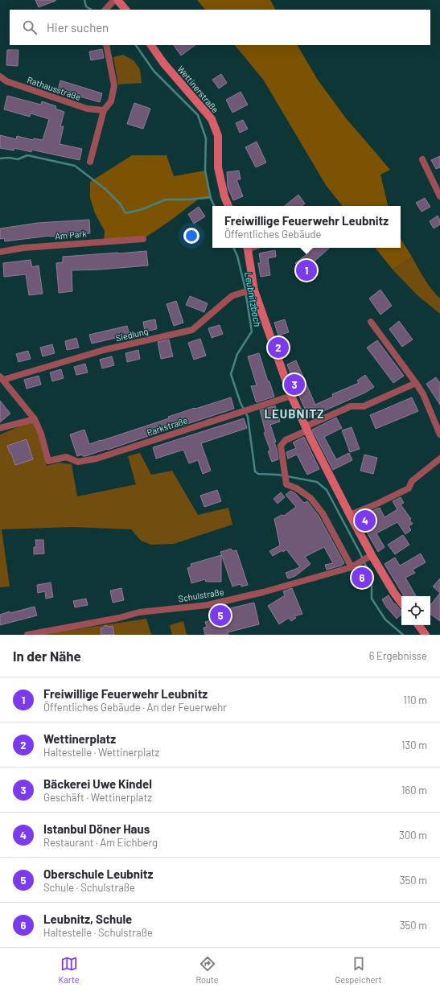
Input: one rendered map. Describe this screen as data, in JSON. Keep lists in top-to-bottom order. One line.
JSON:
{"streets":{"street":["Rathausstraße","Wettinerstraße","Am Park","Siedlung","Parkstraße","Schulstraße"]},"districts":["LEUBNITZ"],"water":["Leubnitzbach"],"page":{"search":"Hier suchen","popup":["Freiwillige Feuerwehr Leubnitz","Öffentliches Gebäude"],"pins":["1","2","3","4","6","5"],"heading":["In der Nähe","6 Ergebnisse"],"list":[{"mark":"1","name":"Freiwillige Feuerwehr Leubnitz","note":"Öffentliches Gebäude · An der Feuerwehr","value":"110 m"},{"mark":"2","name":"Wettinerplatz","note":"Haltestelle · Wettinerplatz","value":"130 m"},{"mark":"3","name":"Bäckerei Uwe Kindel","note":"Geschäft · Wettinerplatz","value":"160 m"},{"mark":"4","name":"Istanbul Döner Haus","note":"Restaurant · Am Eichberg","value":"300 m"},{"mark":"5","name":"Oberschule Leubnitz","note":"Schule · Schulstraße","value":"350 m"},{"mark":"6","name":"Leubnitz, Schule","note":"Haltestelle · Schulstraße","value":"350 m"}],"nav":["Karte","Route","Gespeichert"]}}
